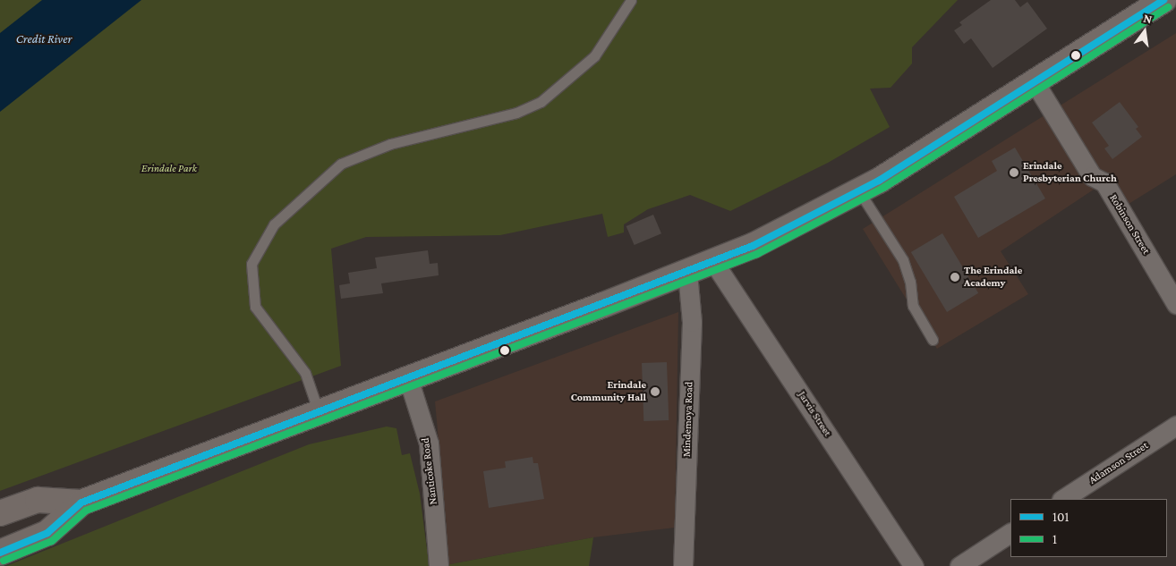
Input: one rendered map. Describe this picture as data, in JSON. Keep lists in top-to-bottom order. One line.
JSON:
{"streets":{"street":["Robinson Street","Jarvis Street","Mindemoya Road","Adamson Street","Nanticoke Road"]},"water":["Credit River"],"parks":["Erindale Park"],"places":["Erindale Presbyterian Church","The Erindale Academy","Erindale Community Hall"],"lines":["transit line 101","transit line 1"],"legend":["101","1"],"north":"top"}
